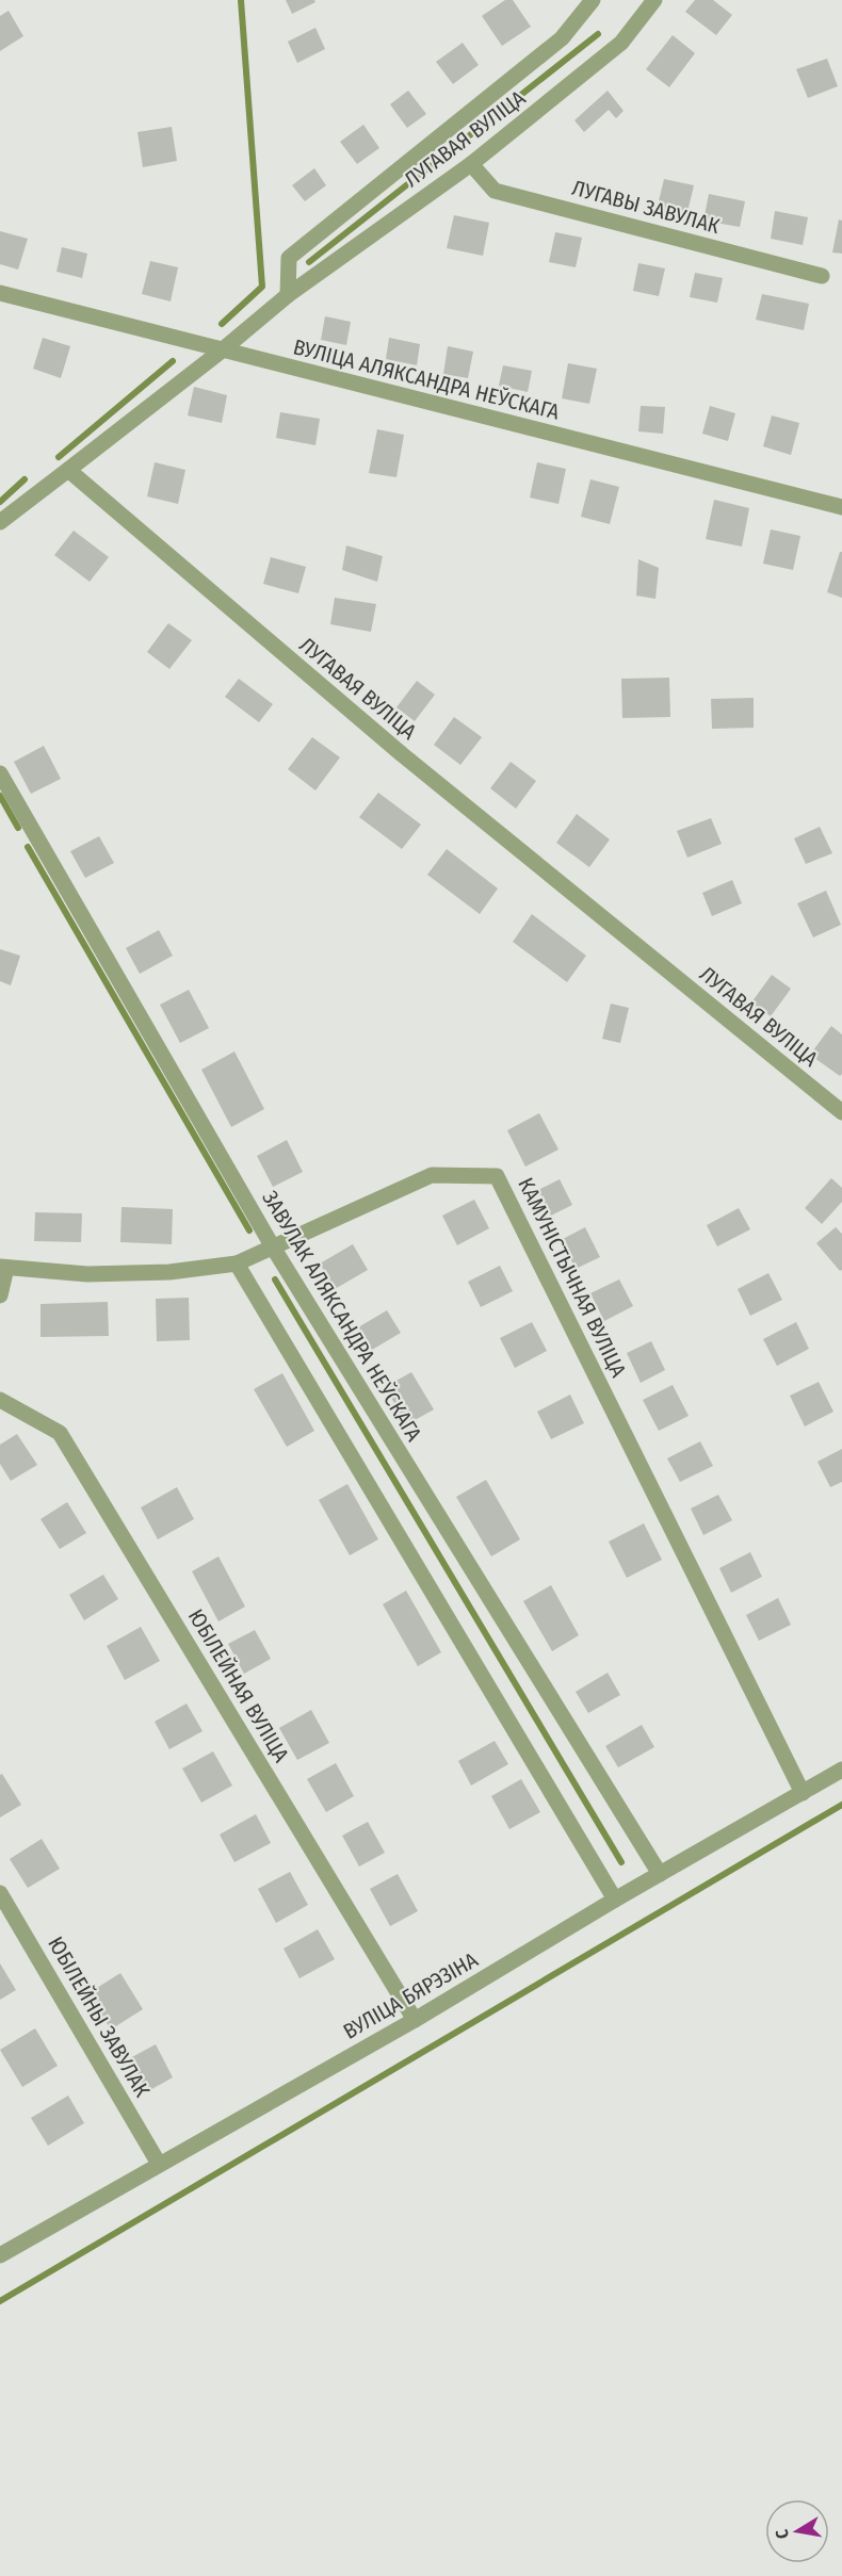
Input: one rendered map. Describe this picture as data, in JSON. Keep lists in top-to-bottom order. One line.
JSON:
{"streets":{"street":["ЛУГАВАЯ ВУЛІЦА","ЛУГАВЫ ЗАВУЛАК","ВУЛІЦА АЛЯКСАНДРА НЕЎСКАГА","КАМУНІСТЫЧНАЯ ВУЛІЦА","ЗАВУЛАК АЛЯКСАНДРА НЕЎСКАГА","ЮБІЛЕЙНАЯ ВУЛІЦА","ВУЛІЦА БЯРЭЗІНА","ЮБІЛЕЙНЫ ЗАВУЛАК"]},"crossings":[["ЛУГАВАЯ ВУЛІЦА","ЛУГАВЫ ЗАВУЛАК"],["ЛУГАВАЯ ВУЛІЦА","ВУЛІЦА АЛЯКСАНДРА НЕЎСКАГА"],["КАМУНІСТЫЧНАЯ ВУЛІЦА","ЗАВУЛАК АЛЯКСАНДРА НЕЎСКАГА"],["КАМУНІСТЫЧНАЯ ВУЛІЦА","ВУЛІЦА БЯРЭЗІНА"],["ЗАВУЛАК АЛЯКСАНДРА НЕЎСКАГА","ВУЛІЦА БЯРЭЗІНА"],["ЮБІЛЕЙНАЯ ВУЛІЦА","ВУЛІЦА БЯРЭЗІНА"],["ВУЛІЦА БЯРЭЗІНА","ЮБІЛЕЙНЫ ЗАВУЛАК"]],"north":"left"}
